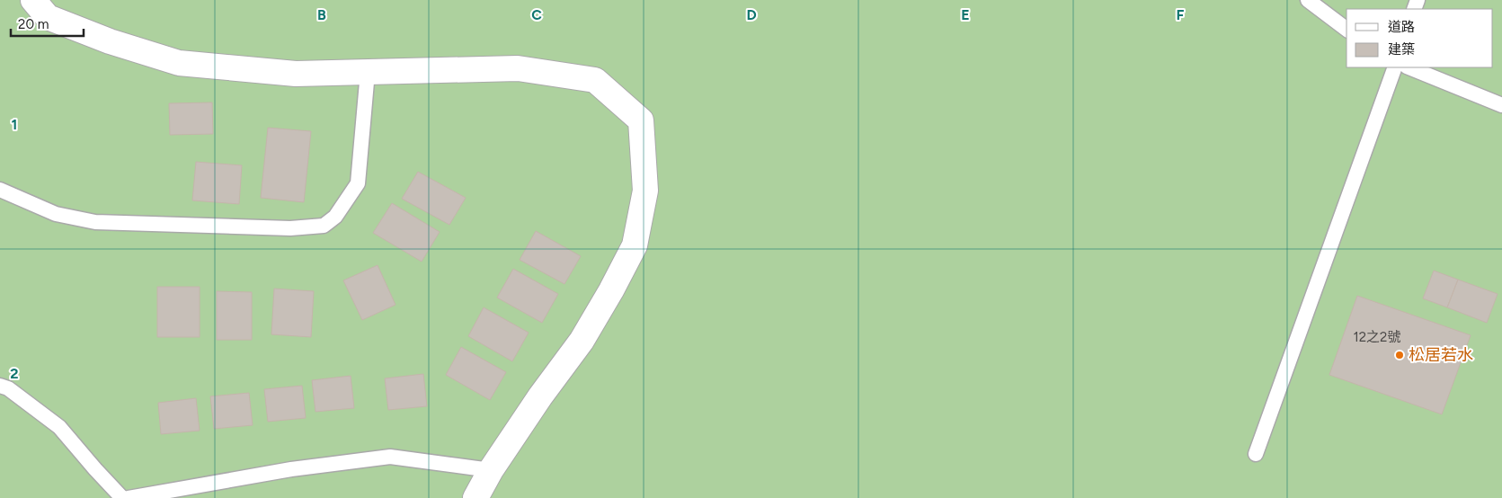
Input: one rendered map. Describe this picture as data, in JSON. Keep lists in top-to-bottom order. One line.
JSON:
{"places":["松居若水"],"house_numbers":["12之2號"],"legend":["道路","建築"],"scale_bar":"20 m","grid":{"columns":["B","C","D","E","F"],"rows":["1","2"]}}
